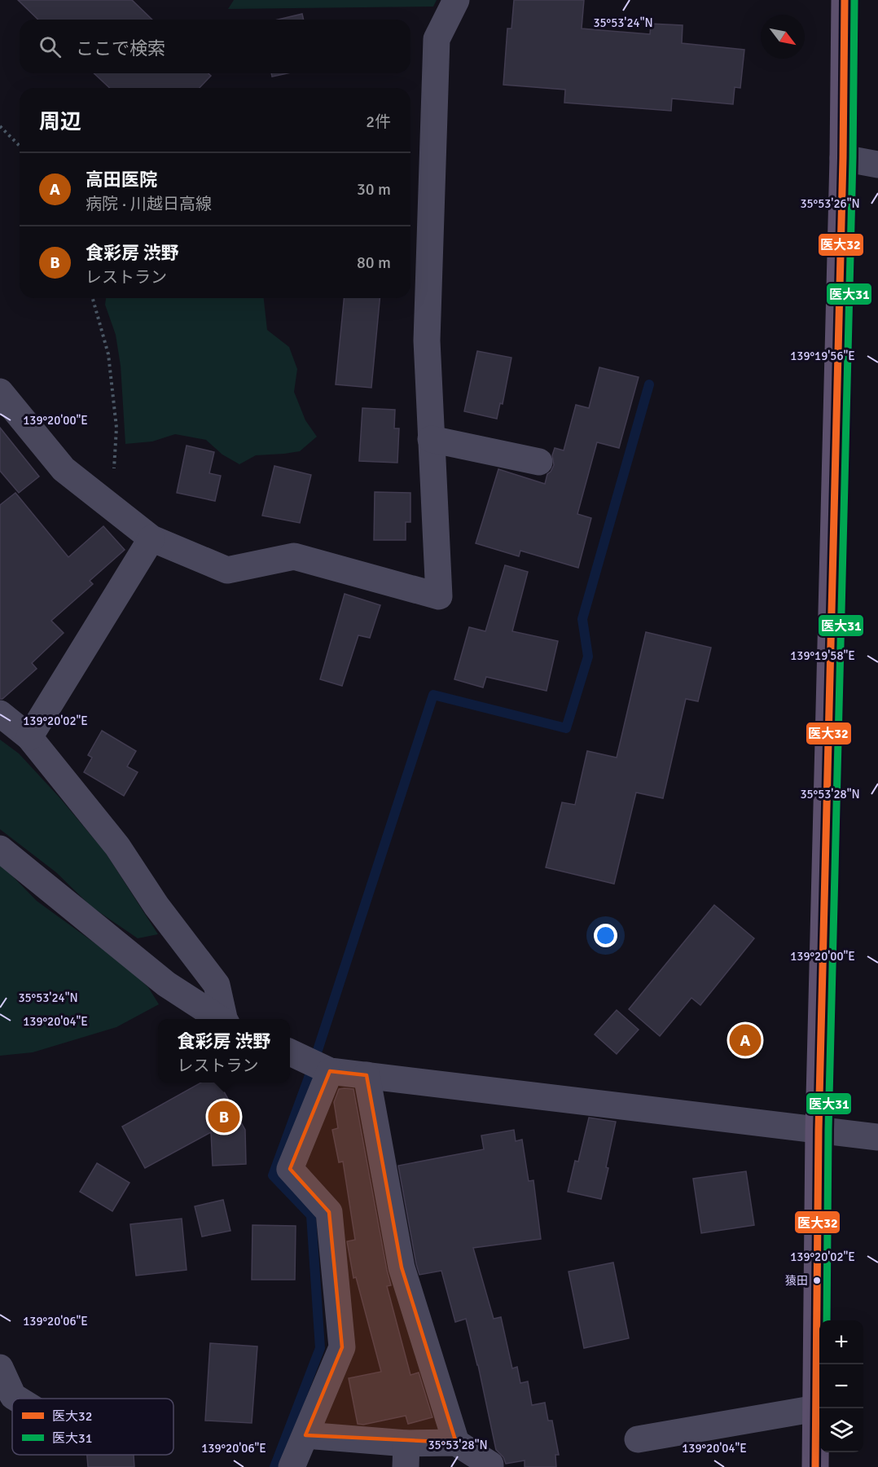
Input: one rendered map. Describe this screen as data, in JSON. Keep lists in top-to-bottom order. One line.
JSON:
{"places":["猿田"],"lines":["transit line 医大32","transit line 医大31"],"legend":["医大32","医大31"],"north":"bottom right","page":{"search":"ここで検索","heading":["周辺","2件"],"list":[{"mark":"A","name":"高田医院","note":"病院 · 川越日高線","value":"30 m"},{"mark":"B","name":"食彩房 渋野","note":"レストラン","value":"80 m"}],"popup":["食彩房 渋野","レストラン"],"pins":["A","B"],"map_buttons":["+","−"]},"coordinates":["35°53'24\"N","35°53'26\"N","139°19'56\"E","139°20'00\"E","139°19'58\"E","139°20'02\"E","35°53'28\"N","139°20'04\"E","139°20'06\"E"]}
